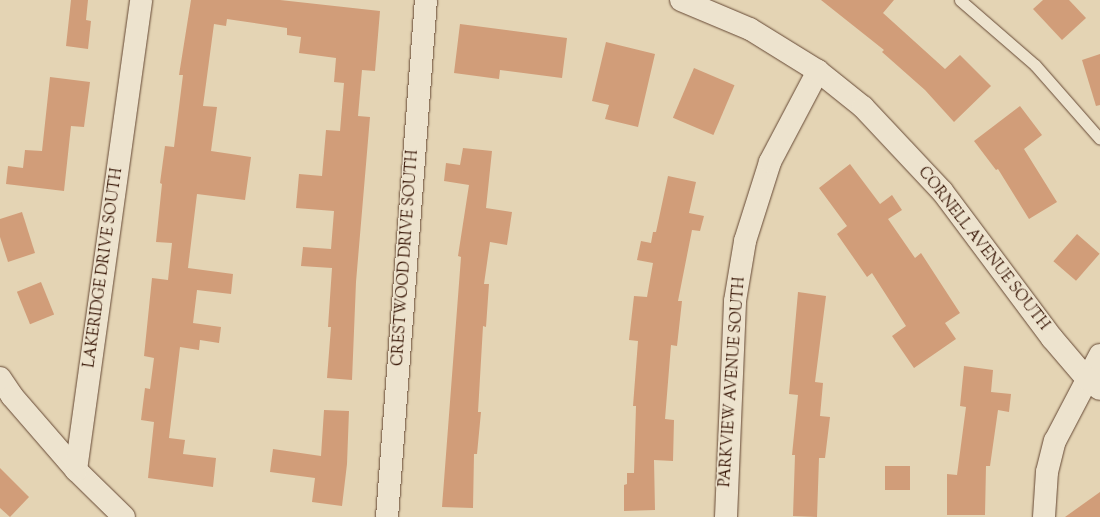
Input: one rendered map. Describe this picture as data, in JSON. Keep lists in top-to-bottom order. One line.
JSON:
{"streets":{"street":["CORNELL AVENUE SOUTH","CRESTWOOD DRIVE SOUTH","LAKERIDGE DRIVE SOUTH","PARKVIEW AVENUE SOUTH"]},"crossings":[["CORNELL AVENUE SOUTH","PARKVIEW AVENUE SOUTH"]]}
